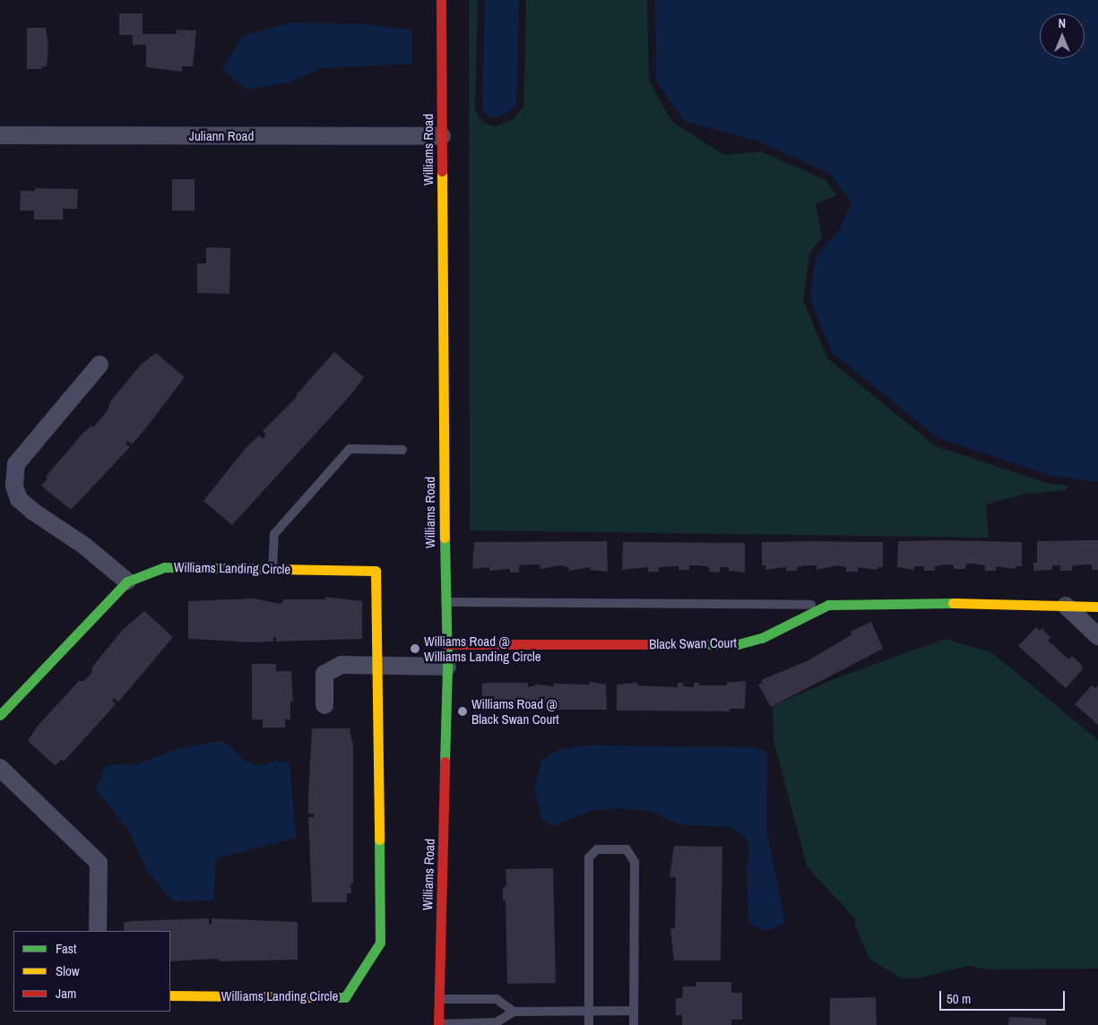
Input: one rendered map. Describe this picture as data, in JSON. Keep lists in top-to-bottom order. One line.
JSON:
{"streets":{"street":["Juliann Road","Williams Road","Williams Landing Circle","Black Swan Court"]},"crossings":[["Juliann Road","Williams Road"],["Williams Road","Black Swan Court"]],"places":["Williams Road @ Williams Landing Circle","Williams Road @ Black Swan Court"],"legend":["Fast","Slow","Jam"],"scale_bar":"50 m","north":"top"}
